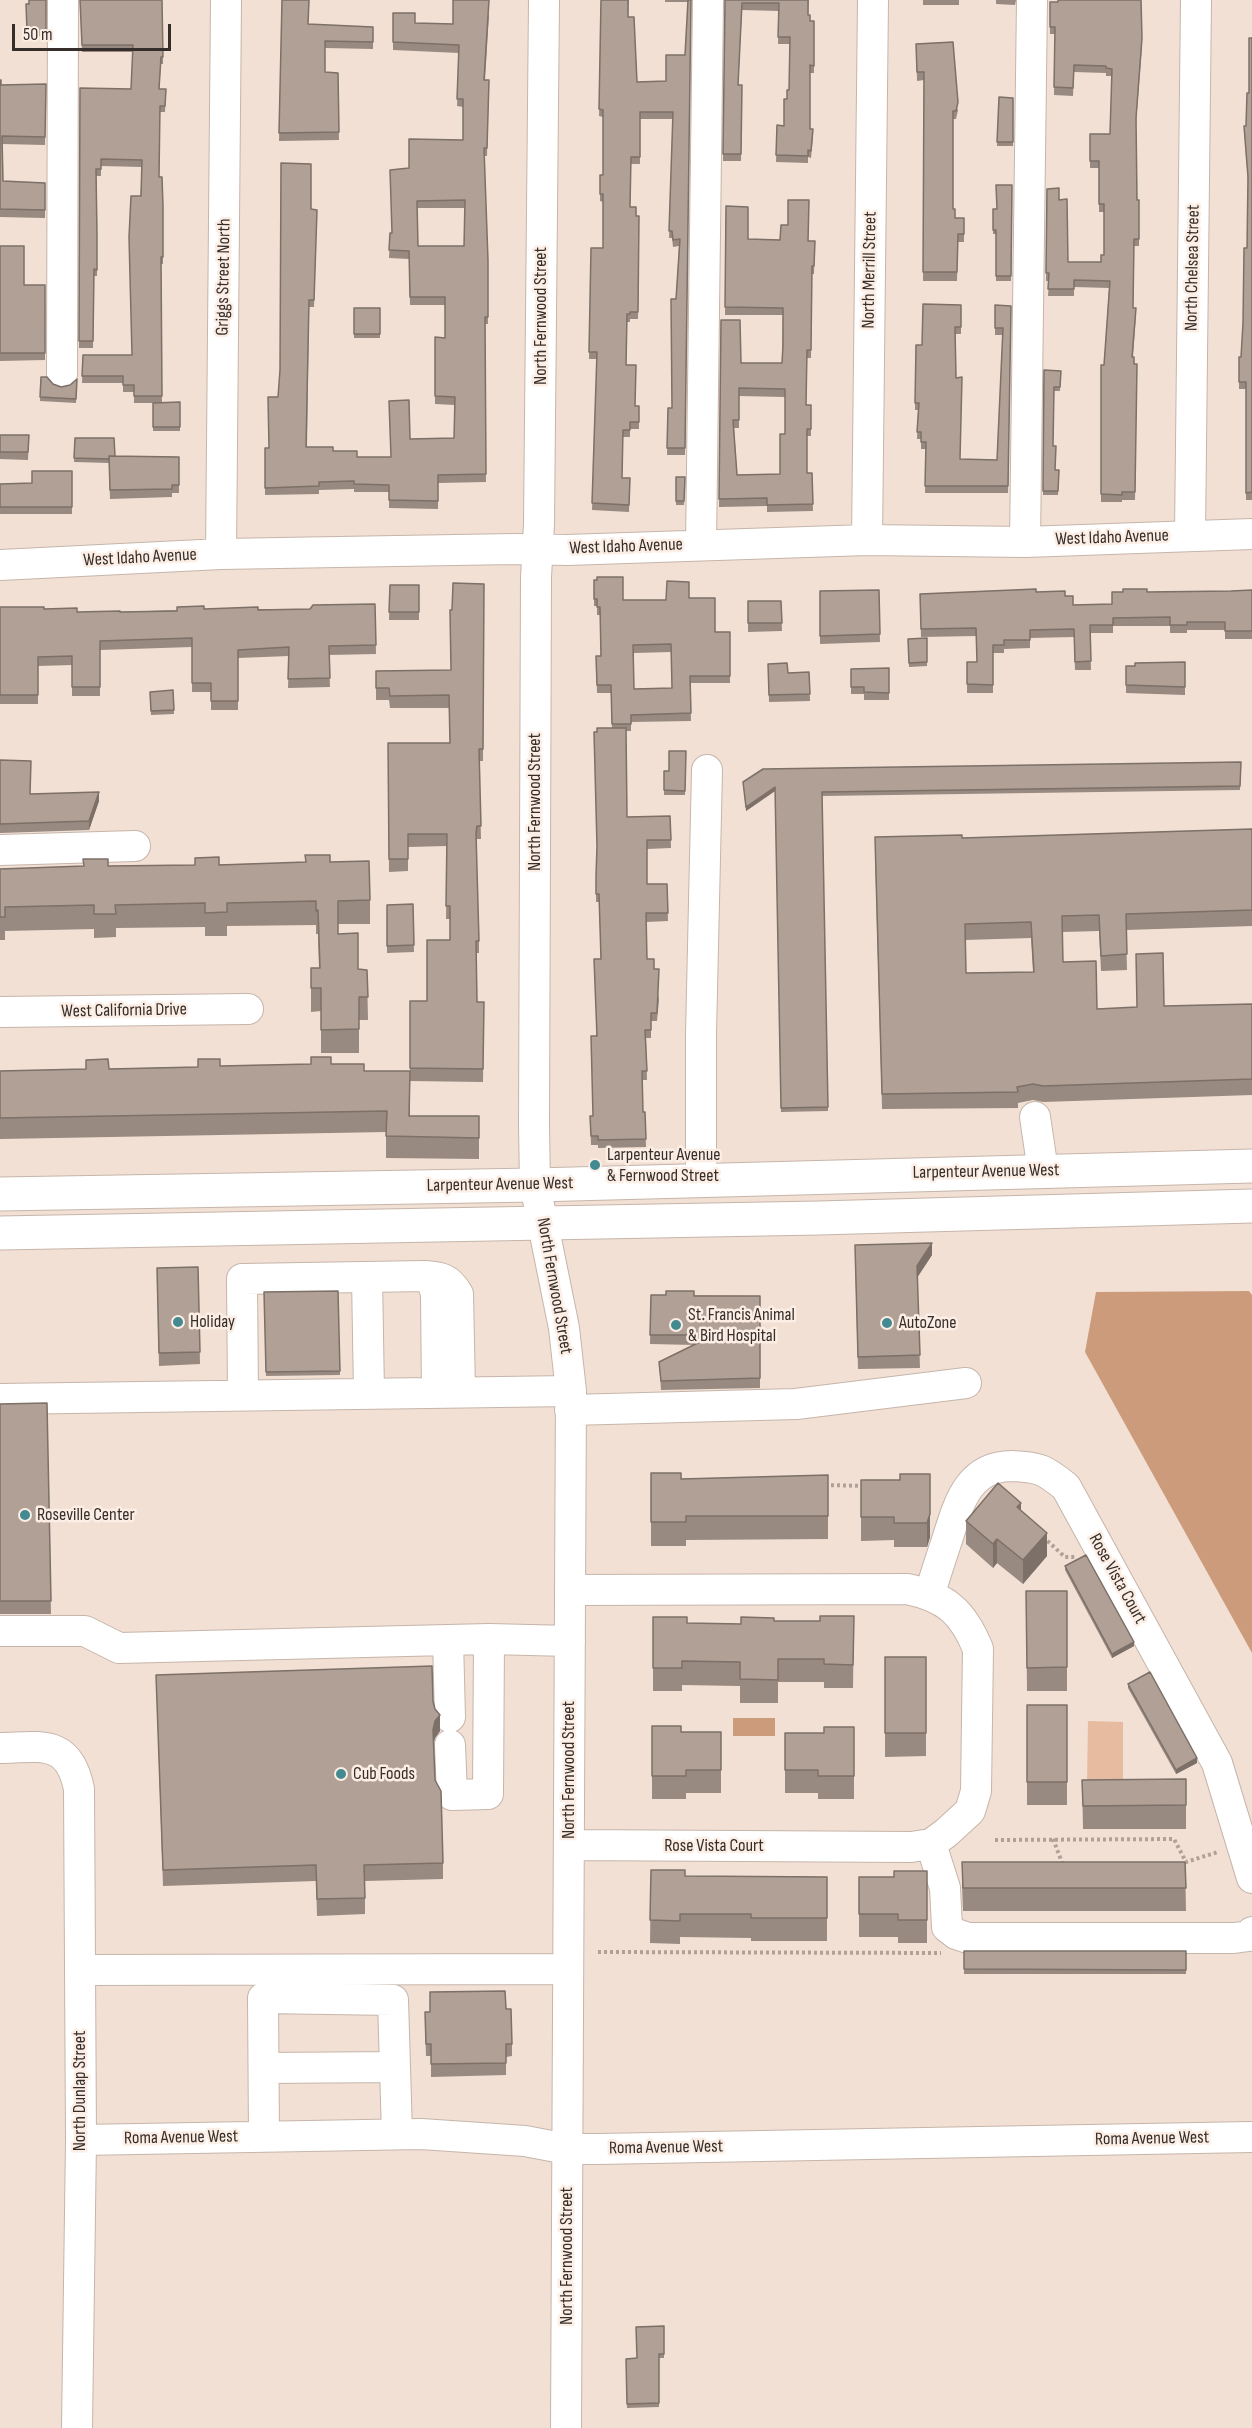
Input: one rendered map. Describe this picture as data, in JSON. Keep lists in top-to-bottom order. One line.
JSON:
{"streets":{"main road":["Larpenteur Avenue West"],"street":["North Chelsea Street","North Merrill Street","Griggs Street North","North Fernwood Street","West Idaho Avenue","West California Drive","Rose Vista Court","North Dunlap Street","Roma Avenue West"]},"crossings":[["North Chelsea Street","West Idaho Avenue"],["North Merrill Street","West Idaho Avenue"],["Griggs Street North","West Idaho Avenue"],["North Fernwood Street","West Idaho Avenue"],["North Fernwood Street","Larpenteur Avenue West"],["North Fernwood Street","Rose Vista Court"],["North Fernwood Street","Roma Avenue West"],["North Dunlap Street","Roma Avenue West"]],"places":["Larpenteur Avenue & Fernwood Street","Holiday","AutoZone","St. Francis Animal & Bird Hospital","Roseville Center","Cub Foods"],"scale_bar":"50 m"}
